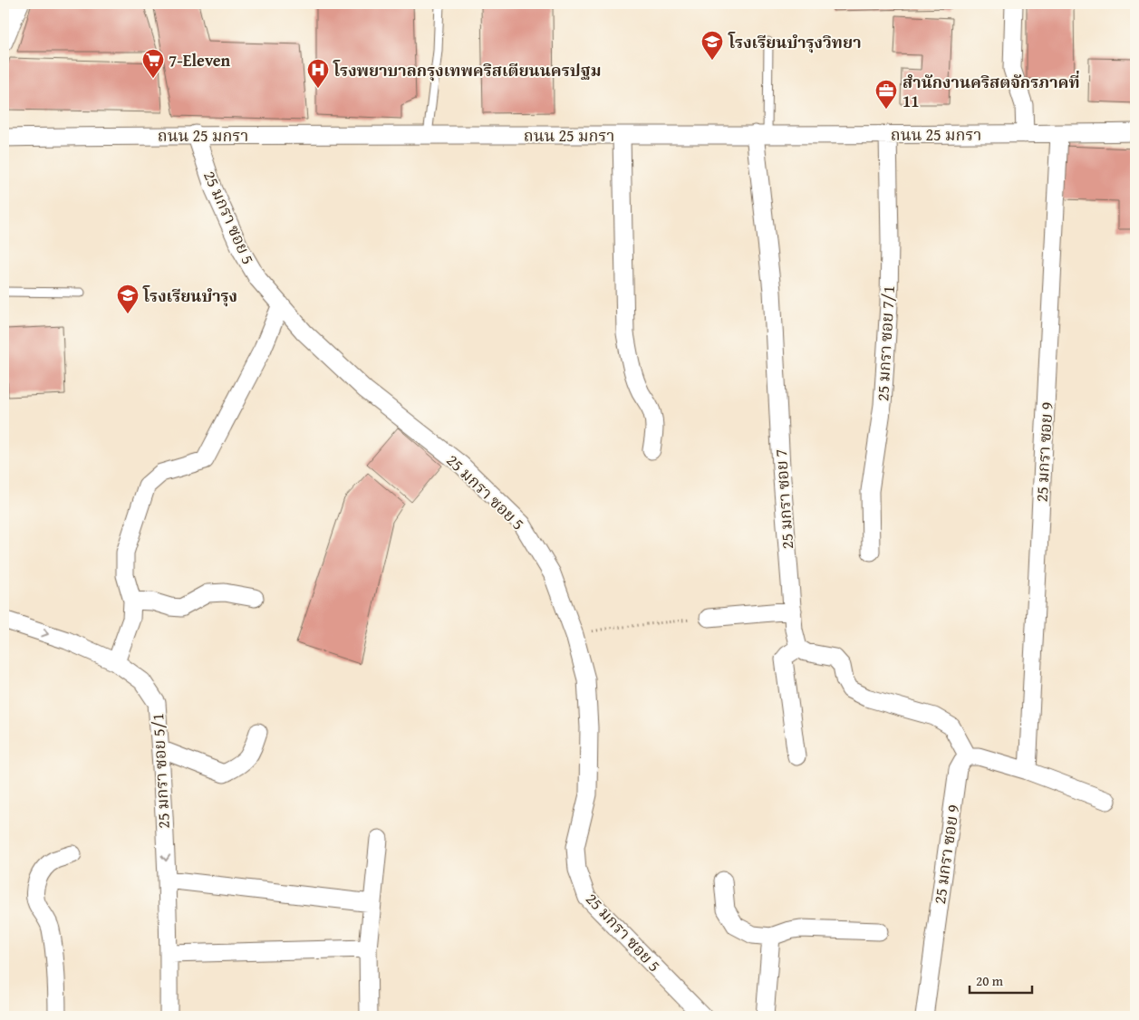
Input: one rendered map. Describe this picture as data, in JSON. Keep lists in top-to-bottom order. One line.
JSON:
{"streets":{"street":["ถนน 25 มกรา","25 มกรา ซอย 5","25 มกรา ซอย 7/1","25 มกรา ซอย 9","25 มกรา ซอย 7","25 มกรา ซอย 5/1"]},"crossings":[["ถนน 25 มกรา","25 มกรา ซอย 5"],["ถนน 25 มกรา","25 มกรา ซอย 7/1"],["ถนน 25 มกรา","25 มกรา ซอย 9"],["ถนน 25 มกรา","25 มกรา ซอย 7"]],"one_way":["25 มกรา ซอย 5/1"],"places":{"school or university":["โรงเรียนบำรุงวิทยา","โรงเรียนบำรุง"],"supermarket":["7-Eleven"],"hospital":["โรงพยาบาลกรุงเทพคริสเตียนนครปฐม"],"office":["สำนักงานคริสตจักรภาคที่ 11"]},"scale_bar":"20 m"}
